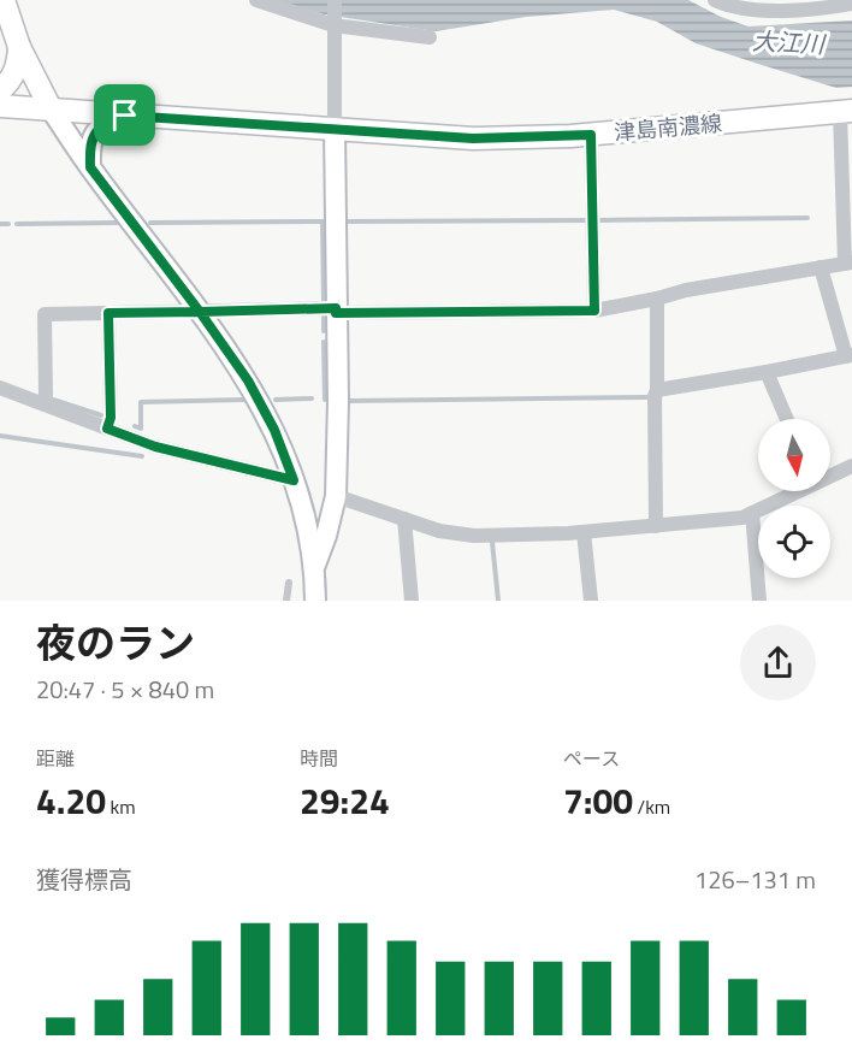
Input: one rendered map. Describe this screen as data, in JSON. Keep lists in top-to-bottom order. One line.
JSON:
{"streets":{"main road":["津島南濃線"]},"water":["大江川"],"north":"bottom","page":{"heading":["夜のラン","20:47 · 5 × 840 m"],"stats":[["距離","4.20 km"],["時間","29:24"],["ペース","7:00 /km"]],"chart":["獲得標高","126–131 m"]}}
